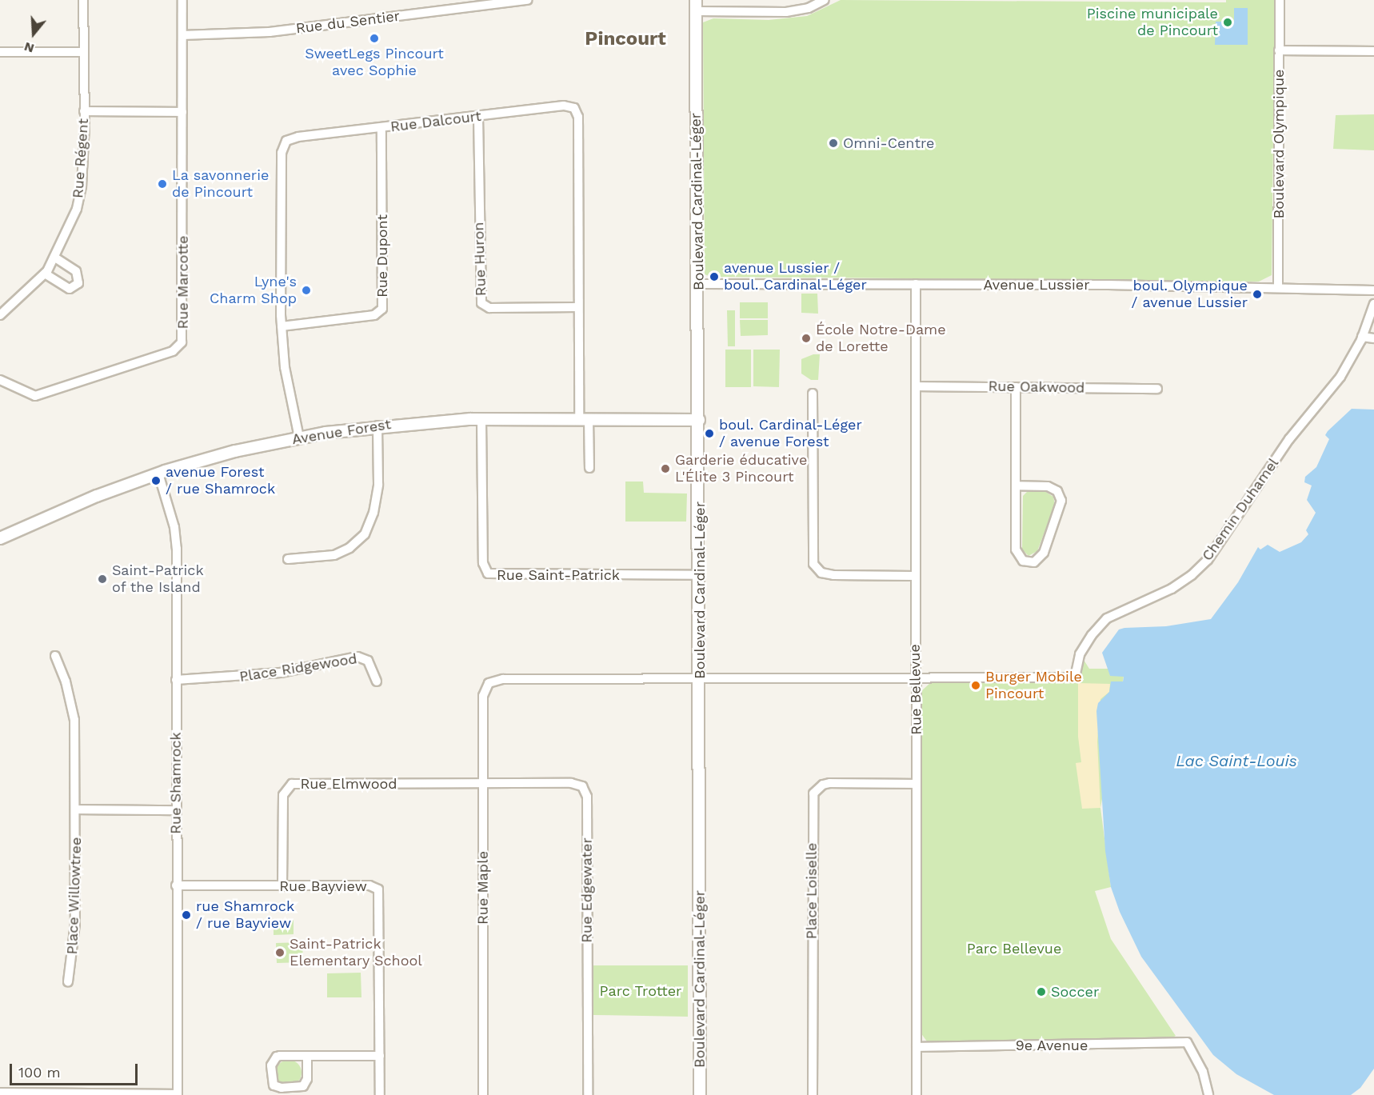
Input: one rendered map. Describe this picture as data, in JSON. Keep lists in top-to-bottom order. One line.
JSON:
{"streets":{"street":["Rue du Sentier","Rue Dalcourt","Boulevard Olympique","Rue Régent","Boulevard Cardinal-Léger","Rue Dupont","Rue Huron","Rue Marcotte","Avenue Lussier","Rue Oakwood","Avenue Forest","Chemin Duhamel","Rue Saint-Patrick","Place Ridgewood","Rue Bellevue","Rue Shamrock","Rue Elmwood","Rue Bayview","Rue Maple","Rue Edgewater","Place Loiselle","Place Willowtree","9e Avenue"]},"crossings":[["Rue du Sentier","Rue Marcotte"],["Rue Dalcourt","Rue Dupont"],["Rue Dalcourt","Rue Huron"],["Rue Dalcourt","Avenue Forest"],["Boulevard Olympique","Avenue Lussier"],["Boulevard Cardinal-Léger","Avenue Lussier"],["Boulevard Cardinal-Léger","Avenue Forest"],["Boulevard Cardinal-Léger","Rue Saint-Patrick"],["Boulevard Cardinal-Léger","Rue Maple"],["Avenue Lussier","Rue Bellevue"],["Rue Oakwood","Rue Bellevue"],["Avenue Forest","Rue Saint-Patrick"],["Avenue Forest","Rue Shamrock"],["Chemin Duhamel","Rue Bellevue"],["Place Ridgewood","Rue Shamrock"],["Rue Bellevue","Place Loiselle"],["Rue Bellevue","9e Avenue"],["Rue Shamrock","Rue Bayview"],["Rue Elmwood","Rue Bayview"],["Rue Elmwood","Rue Maple"],["Rue Elmwood","Rue Edgewater"],["Rue Maple","Rue Edgewater"]],"districts":["Pincourt"],"water":["Lac Saint-Louis"],"parks":["Parc Bellevue","Parc Trotter"],"places":["Piscine municipale de Pincourt","SweetLegs Pincourt avec Sophie","Omni-Centre","La savonnerie de Pincourt","avenue Lussier / boul. Cardinal-Léger","Lyne's Charm Shop","boul. Olympique / avenue Lussier","École Notre-Dame de Lorette","boul. Cardinal-Léger / avenue Forest","Garderie éducative L'Élite 3 Pincourt","avenue Forest / rue Shamrock","Saint-Patrick of the Island","Burger Mobile Pincourt","rue Shamrock / rue Bayview","Saint-Patrick Elementary School","Soccer"],"scale_bar":"100 m","north":"bottom"}
